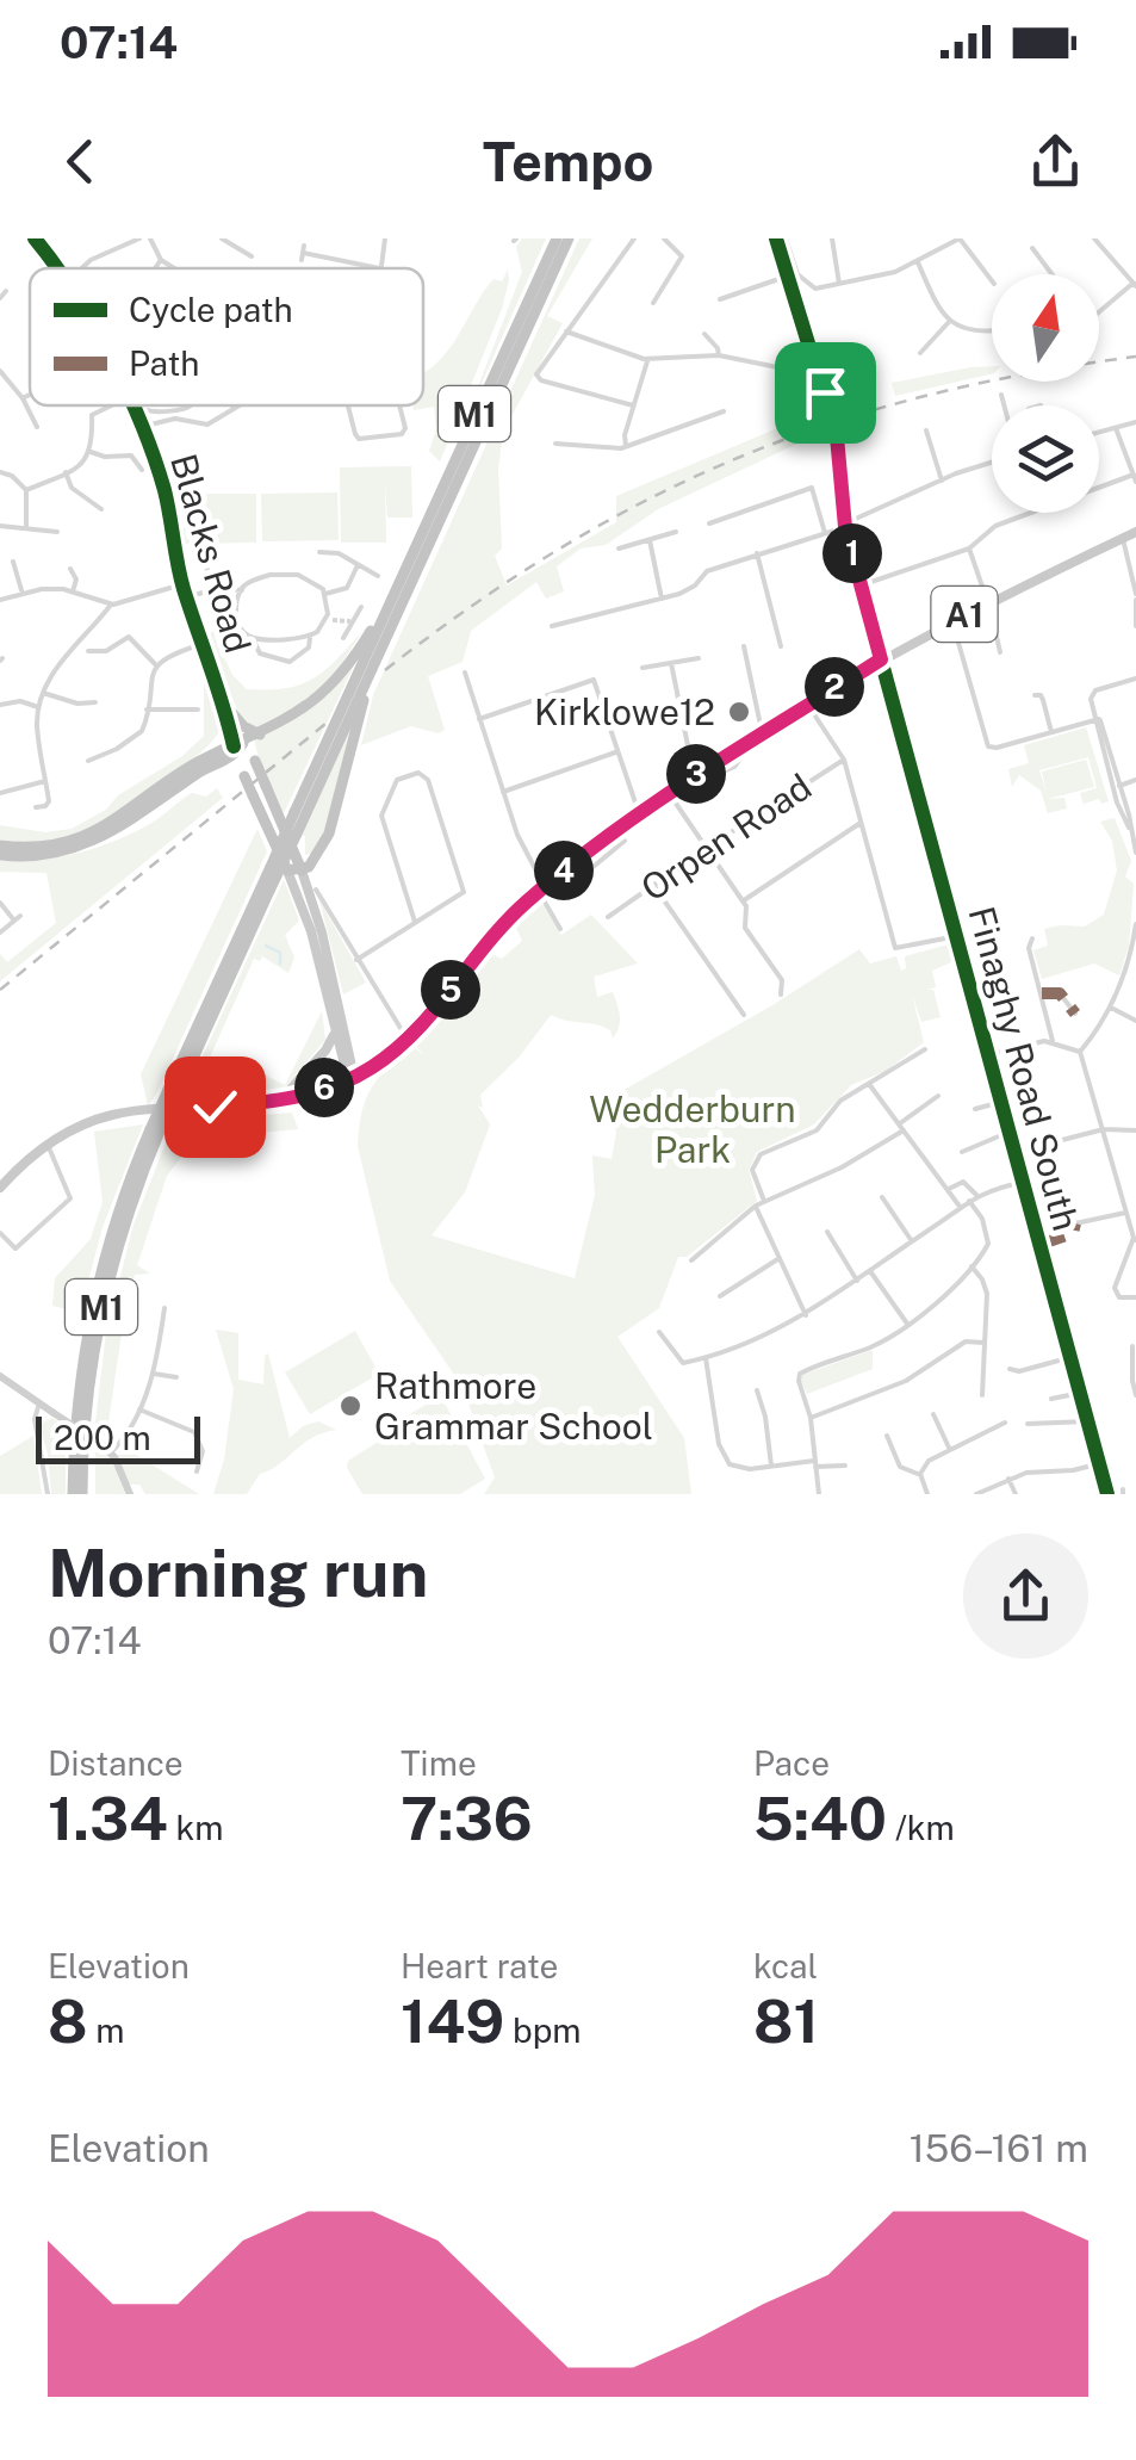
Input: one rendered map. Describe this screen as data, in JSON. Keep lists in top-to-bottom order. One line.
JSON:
{"streets":{"highway":["M1","Blacks Road"],"main road":["A1"],"street":["Orpen Road","Finaghy Road South"]},"crossings":[["Blacks Road","A1"],["A1","Finaghy Road South"]],"parks":["Wedderburn Park"],"places":["Kirklowe12","Rathmore Grammar School"],"legend":["Cycle path","Path"],"scale_bar":"200 m","north":"top","page":{"status":"07:14","header":"Tempo","pins":["1","2","3","4","5","6"],"scale":"200 m","heading":["Morning run","07:14"],"stats":[["Distance","1.34 km"],["Time","7:36"],["Pace","5:40 /km"],["Elevation","8 m"],["Heart rate","149 bpm"],["kcal","81"]],"chart":["Elevation","156–161 m"]}}
